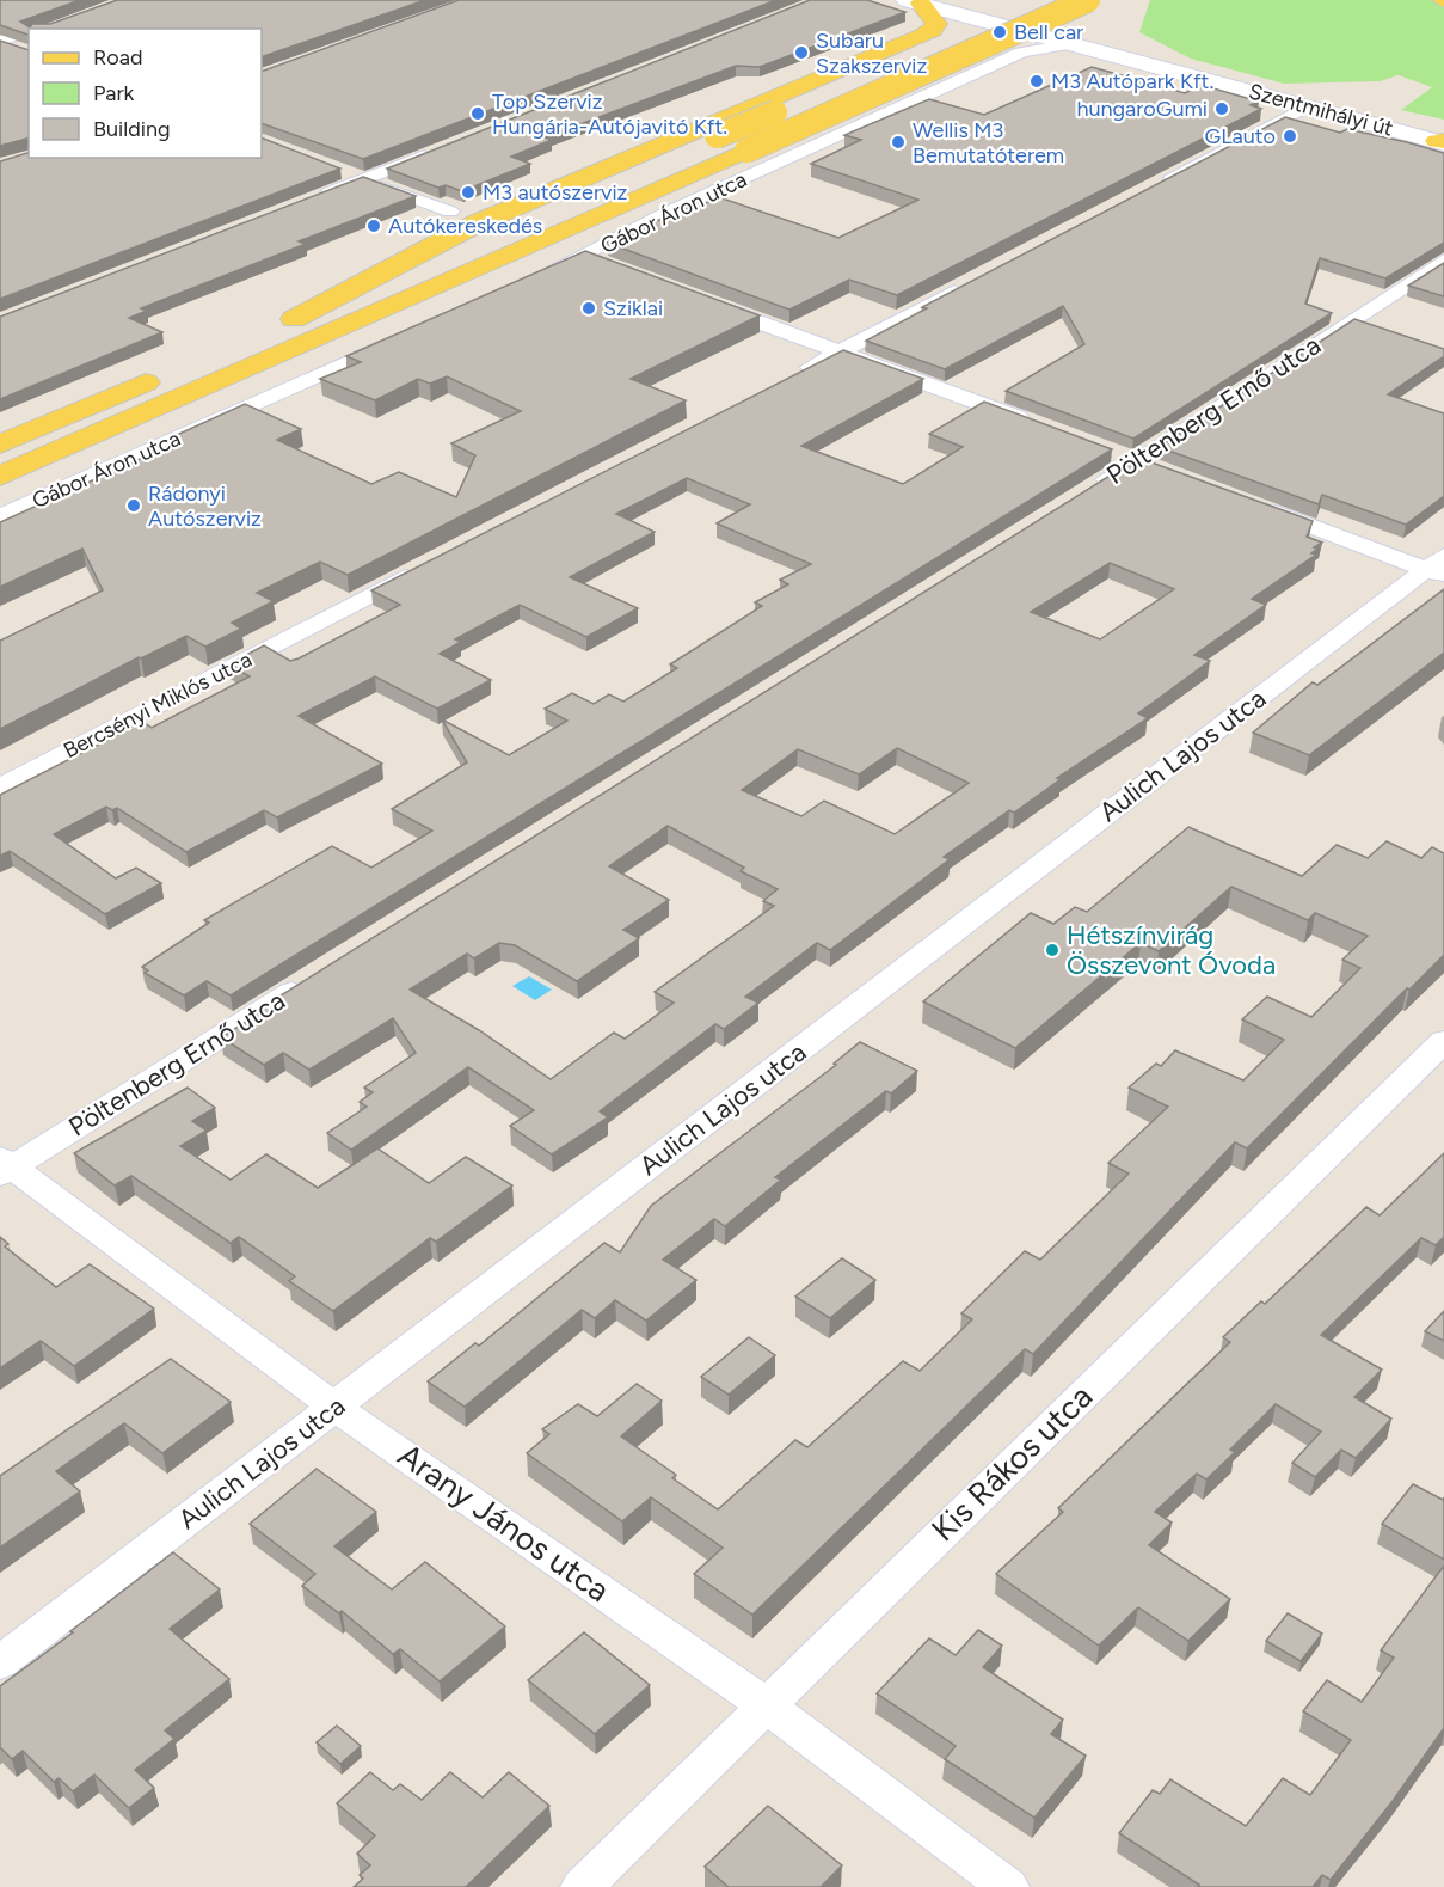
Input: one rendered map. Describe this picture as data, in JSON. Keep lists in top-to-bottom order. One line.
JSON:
{"streets":{"main road":["Szentmihályi út"],"street":["Gábor Áron utca","Pöltenberg Ernő utca","Bercsényi Miklós utca","Aulich Lajos utca","Kis Rákos utca","Arany János utca"]},"crossings":[["Szentmihályi út","Gábor Áron utca"],["Pöltenberg Ernő utca","Arany János utca"],["Aulich Lajos utca","Arany János utca"],["Kis Rákos utca","Arany János utca"]],"places":["Bell car","Subaru Szakszerviz","M3 Autópark Kft.","hungaroGumi","Top Szerviz Hungária-Autójavitó Kft.","GLauto","Wellis M3 Bemutatóterem","M3 autószerviz","Autókereskedés","Sziklai","Rádonyi Autószerviz","Hétszínvirág Összevont Óvoda"],"legend":["Road","Park","Building"]}
